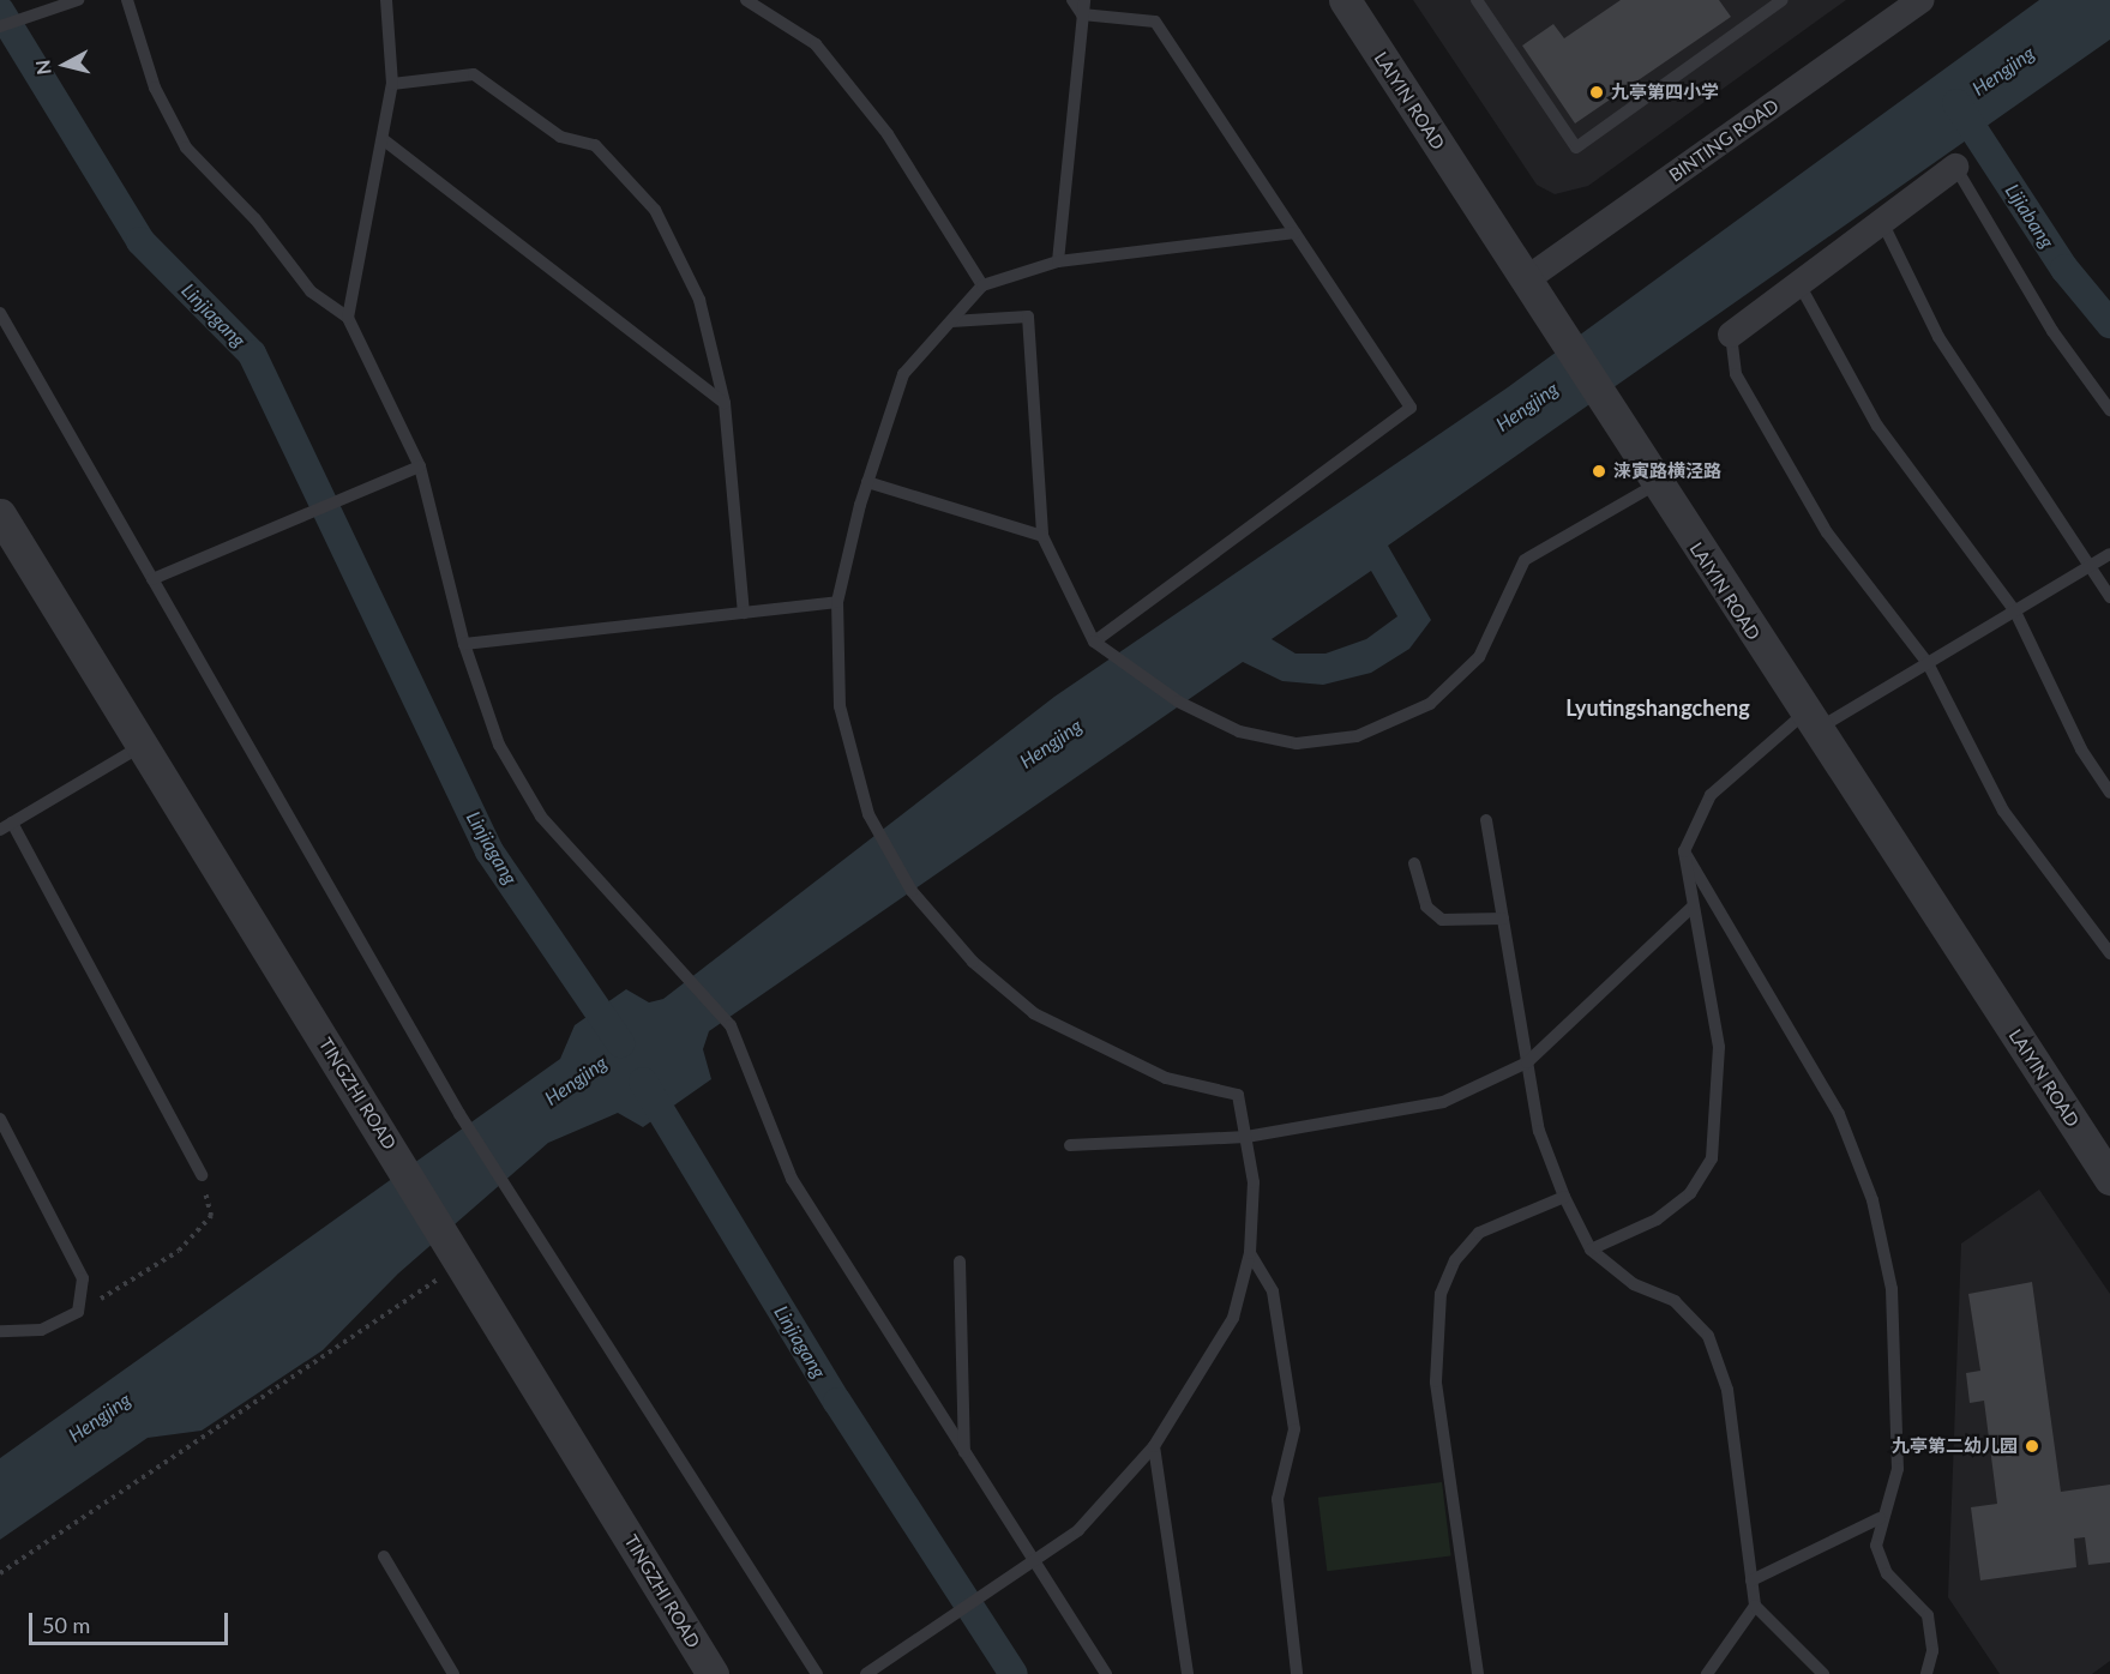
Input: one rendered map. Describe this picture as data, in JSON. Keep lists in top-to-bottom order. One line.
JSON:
{"streets":{"street":["LAIYIN ROAD","BINTING ROAD","TINGZHI ROAD"]},"crossings":[["LAIYIN ROAD","BINTING ROAD"]],"districts":["Lyutingshangcheng"],"water":["Hengjing","Lijiabang","Linjiagang"],"places":["九亭第四小学","涞寅路横泾路","九亭第二幼儿园"],"scale_bar":"50 m","north":"left"}
